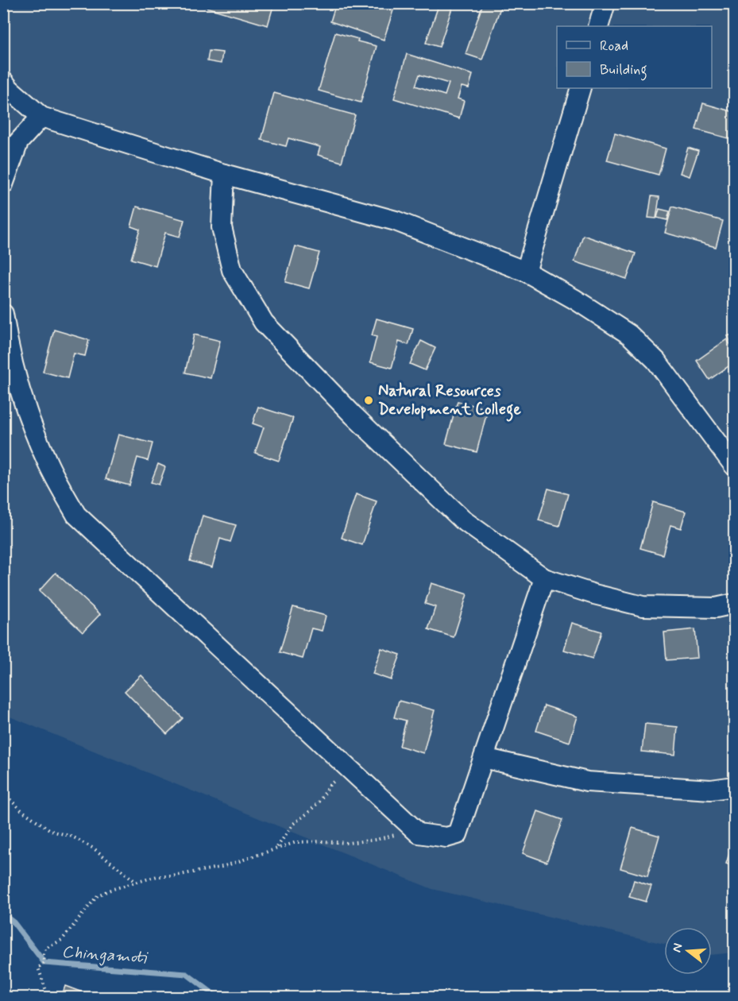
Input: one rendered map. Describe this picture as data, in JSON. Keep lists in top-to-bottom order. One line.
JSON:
{"water":["Chingamoti"],"places":["Natural Resources Development College"],"legend":["Road","Building"],"north":"left"}
